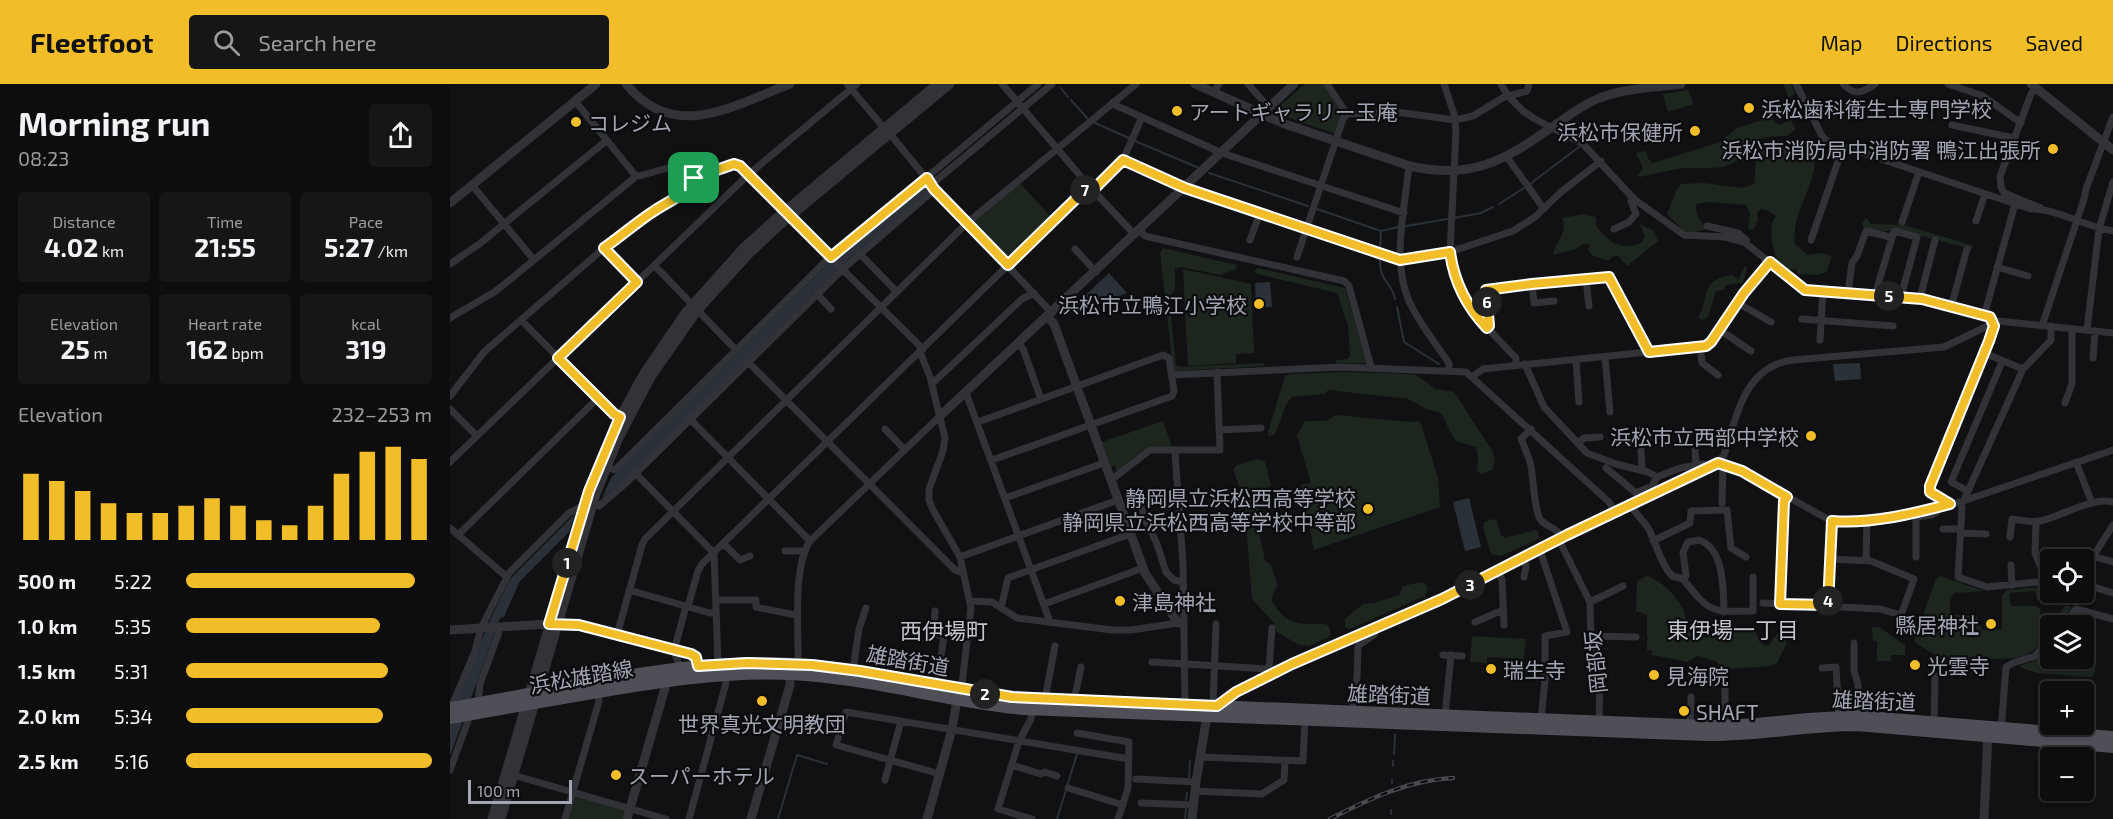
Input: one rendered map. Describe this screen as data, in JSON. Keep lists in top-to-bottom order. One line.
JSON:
{"streets":{"main road":["雄踏街道","浜松雄踏線"],"street":["岡部坂"]},"crossings":[["雄踏街道","岡部坂"],["雄踏街道","浜松雄踏線"]],"districts":["東伊場一丁目","西伊場町"],"places":["浜松歯科衛生士専門学校","アートギャラリー玉庵","コレジム","浜松市保健所","浜松市消防局中消防署 鴨江出張所","浜松市立鴨江小学校","浜松市立西部中学校","静岡県立浜松西高等学校 静岡県立浜松西高等学校中等部","津島神社","縣居神社","光雲寺","瑞生寺","見海院","世界真光文明教団","SHAFT","スーパーホテル"],"scale_bar":"100 m","page":{"header":"Fleetfoot","search":"Search here","nav":["Map","Directions","Saved"],"heading":["Morning run","08:23"],"pins":["7","5","6","1","3","4","2"],"stats":[["Distance","4.02 km"],["Time","21:55"],["Pace","5:27 /km"],["Elevation","25 m"],["Heart rate","162 bpm"],["kcal","319"]],"chart":["Elevation","232–253 m"],"map_buttons":["+","−"],"list":[{"name":"500 m","note":"5:22"},{"name":"1.0 km","note":"5:35"},{"name":"1.5 km","note":"5:31"},{"name":"2.0 km","note":"5:34"},{"name":"2.5 km","note":"5:16"}],"scale":"100 m"}}
